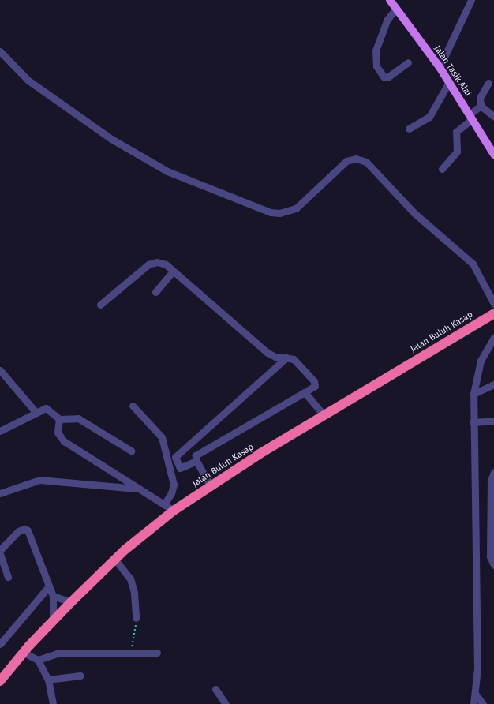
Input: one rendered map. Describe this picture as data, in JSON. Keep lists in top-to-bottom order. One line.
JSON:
{"streets":{"highway":["Jalan Buluh Kasap"],"main road":["Jalan Tasik Alai"]}}
